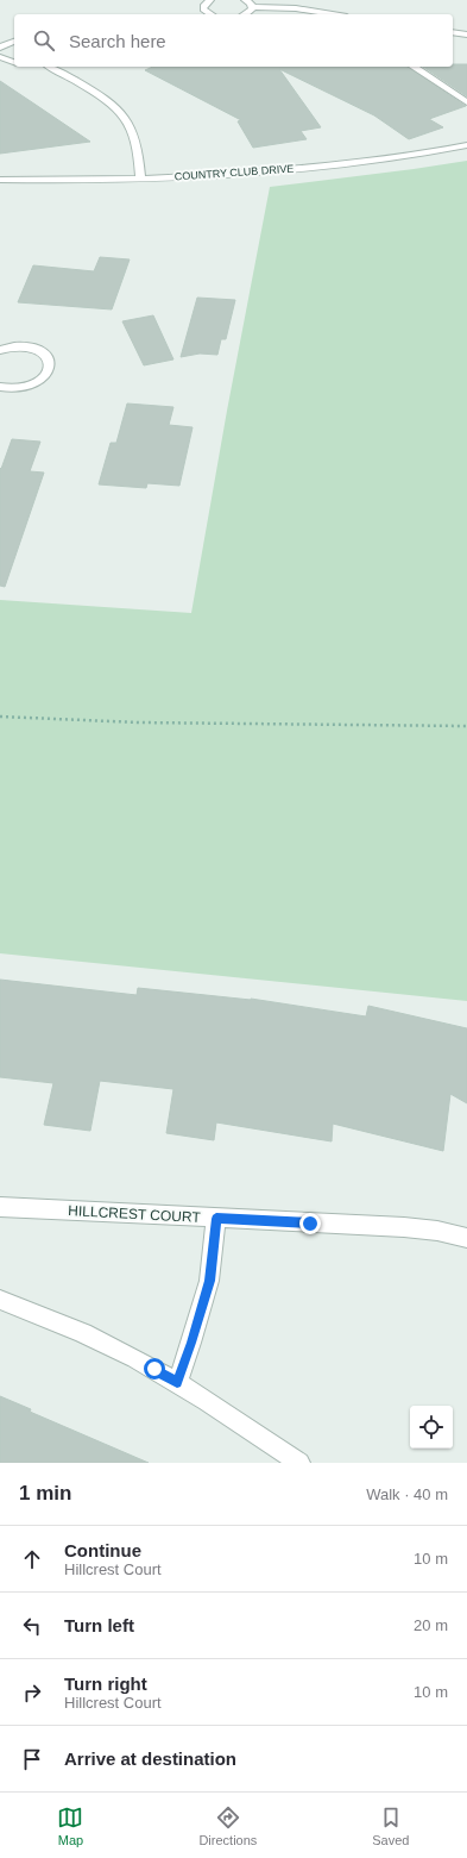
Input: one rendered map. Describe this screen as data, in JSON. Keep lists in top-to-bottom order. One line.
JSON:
{"streets":{"street":["COUNTRY CLUB DRIVE","HILLCREST COURT"]},"page":{"search":"Search here","heading":["1 min","Walk · 40 m"],"list":[["Continue","Hillcrest Court","10 m"],["Turn left","20 m"],["Turn right","Hillcrest Court","10 m"],"Arrive at destination"],"nav":["Map","Directions","Saved"]}}
